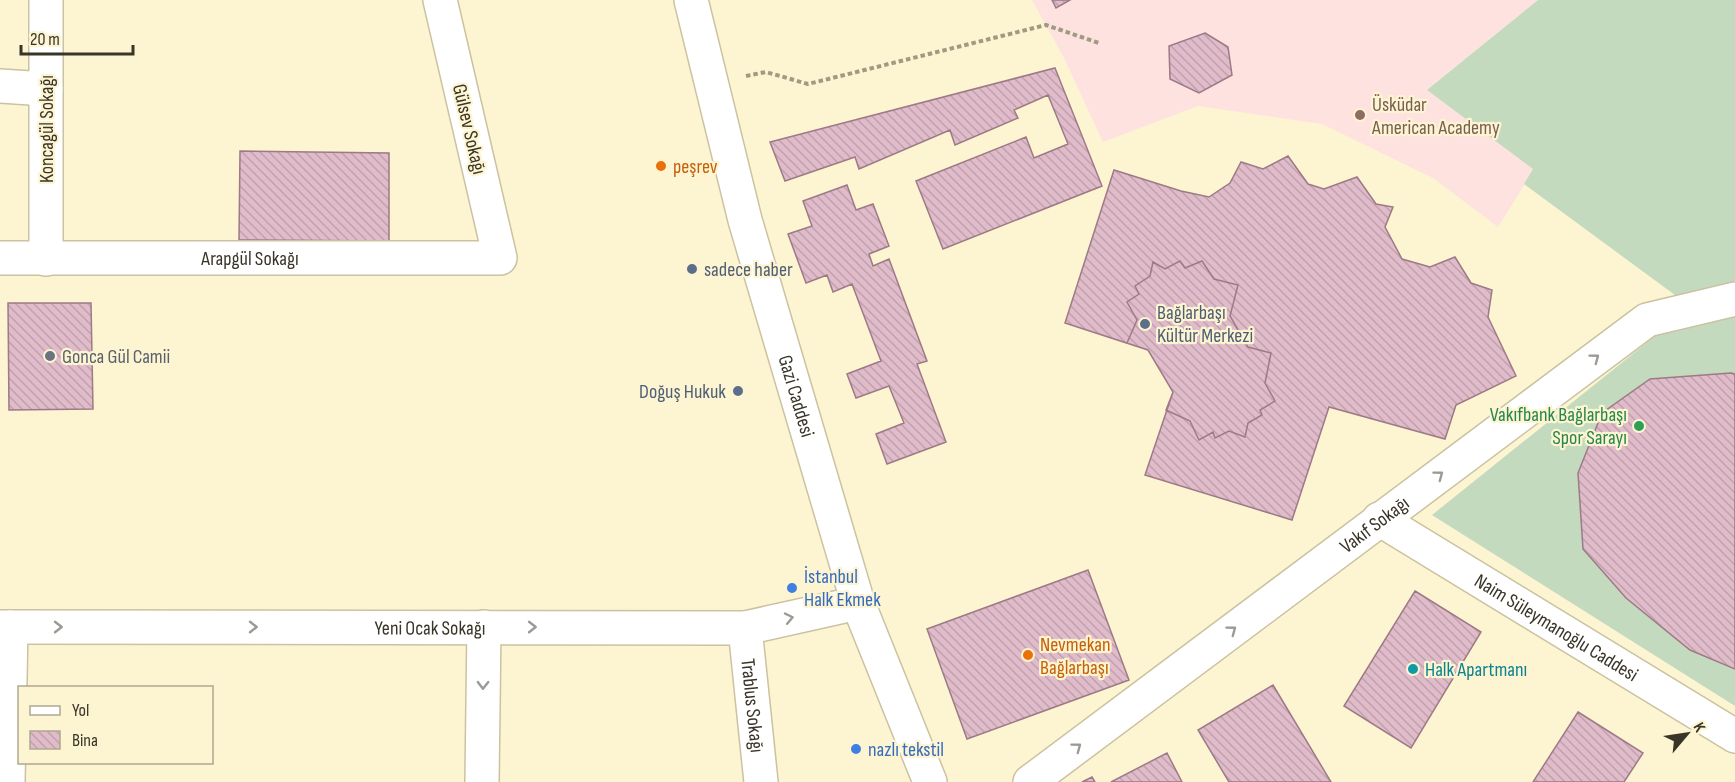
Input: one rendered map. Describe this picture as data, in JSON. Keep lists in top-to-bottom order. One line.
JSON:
{"streets":{"street":["Koncagül Sokağı","Gülsev Sokağı","Arapgül Sokağı","Gazi Caddesi","Vakıf Sokağı","Yeni Ocak Sokağı","Naim Süleymanoğlu Caddesi","Trablus Sokağı"]},"crossings":[["Koncagül Sokağı","Arapgül Sokağı"],["Gülsev Sokağı","Arapgül Sokağı"],["Gazi Caddesi","Yeni Ocak Sokağı"],["Vakıf Sokağı","Naim Süleymanoğlu Caddesi"],["Yeni Ocak Sokağı","Trablus Sokağı"]],"one_way":["Vakıf Sokağı","Yeni Ocak Sokağı"],"places":["Üsküdar American Academy","peşrev","sadece haber","Bağlarbaşı Kültür Merkezi","Gonca Gül Camii","Doğuş Hukuk","Vakıfbank Bağlarbaşı Spor Sarayı","İstanbul Halk Ekmek","Nevmekan Bağlarbaşı","Halk Apartmanı","nazlı tekstil"],"legend":["Yol","Bina"],"scale_bar":"20 m","north":"top right"}
